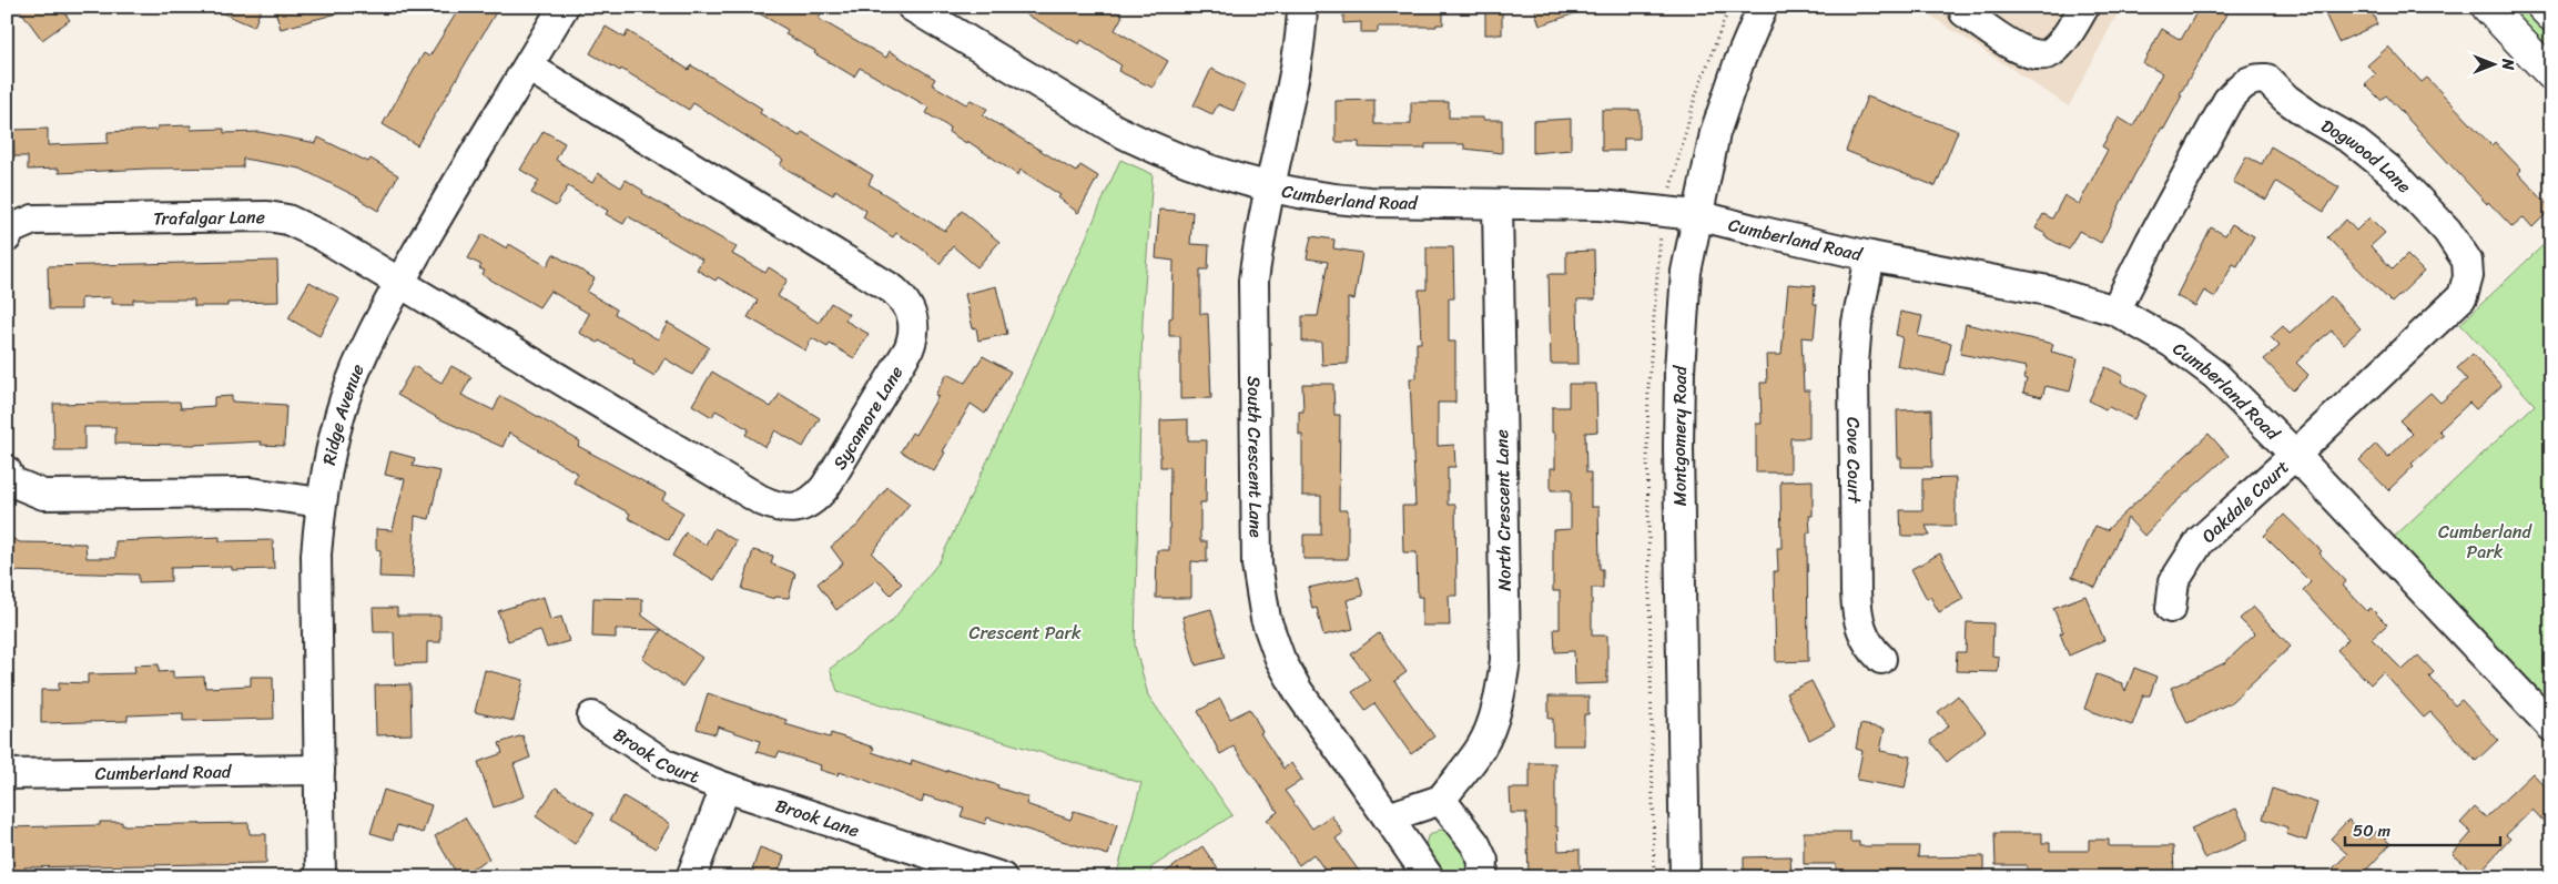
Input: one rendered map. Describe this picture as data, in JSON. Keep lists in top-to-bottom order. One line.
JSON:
{"streets":{"street":["Dogwood Lane","Cumberland Road","Trafalgar Lane","Ridge Avenue","Sycamore Lane","Montgomery Road","South Crescent Lane","Cove Court","Oakdale Court","North Crescent Lane","Brook Court","Brook Lane"]},"crossings":[["Dogwood Lane","Cumberland Road"],["Dogwood Lane","Oakdale Court"],["Cumberland Road","Ridge Avenue"],["Cumberland Road","Montgomery Road"],["Cumberland Road","South Crescent Lane"],["Cumberland Road","Cove Court"],["Cumberland Road","Oakdale Court"],["Cumberland Road","North Crescent Lane"],["Trafalgar Lane","Ridge Avenue"],["Trafalgar Lane","Sycamore Lane"],["Ridge Avenue","Sycamore Lane"],["Brook Court","Brook Lane"]],"parks":["Cumberland Park","Crescent Park"],"scale_bar":"50 m","north":"right"}
